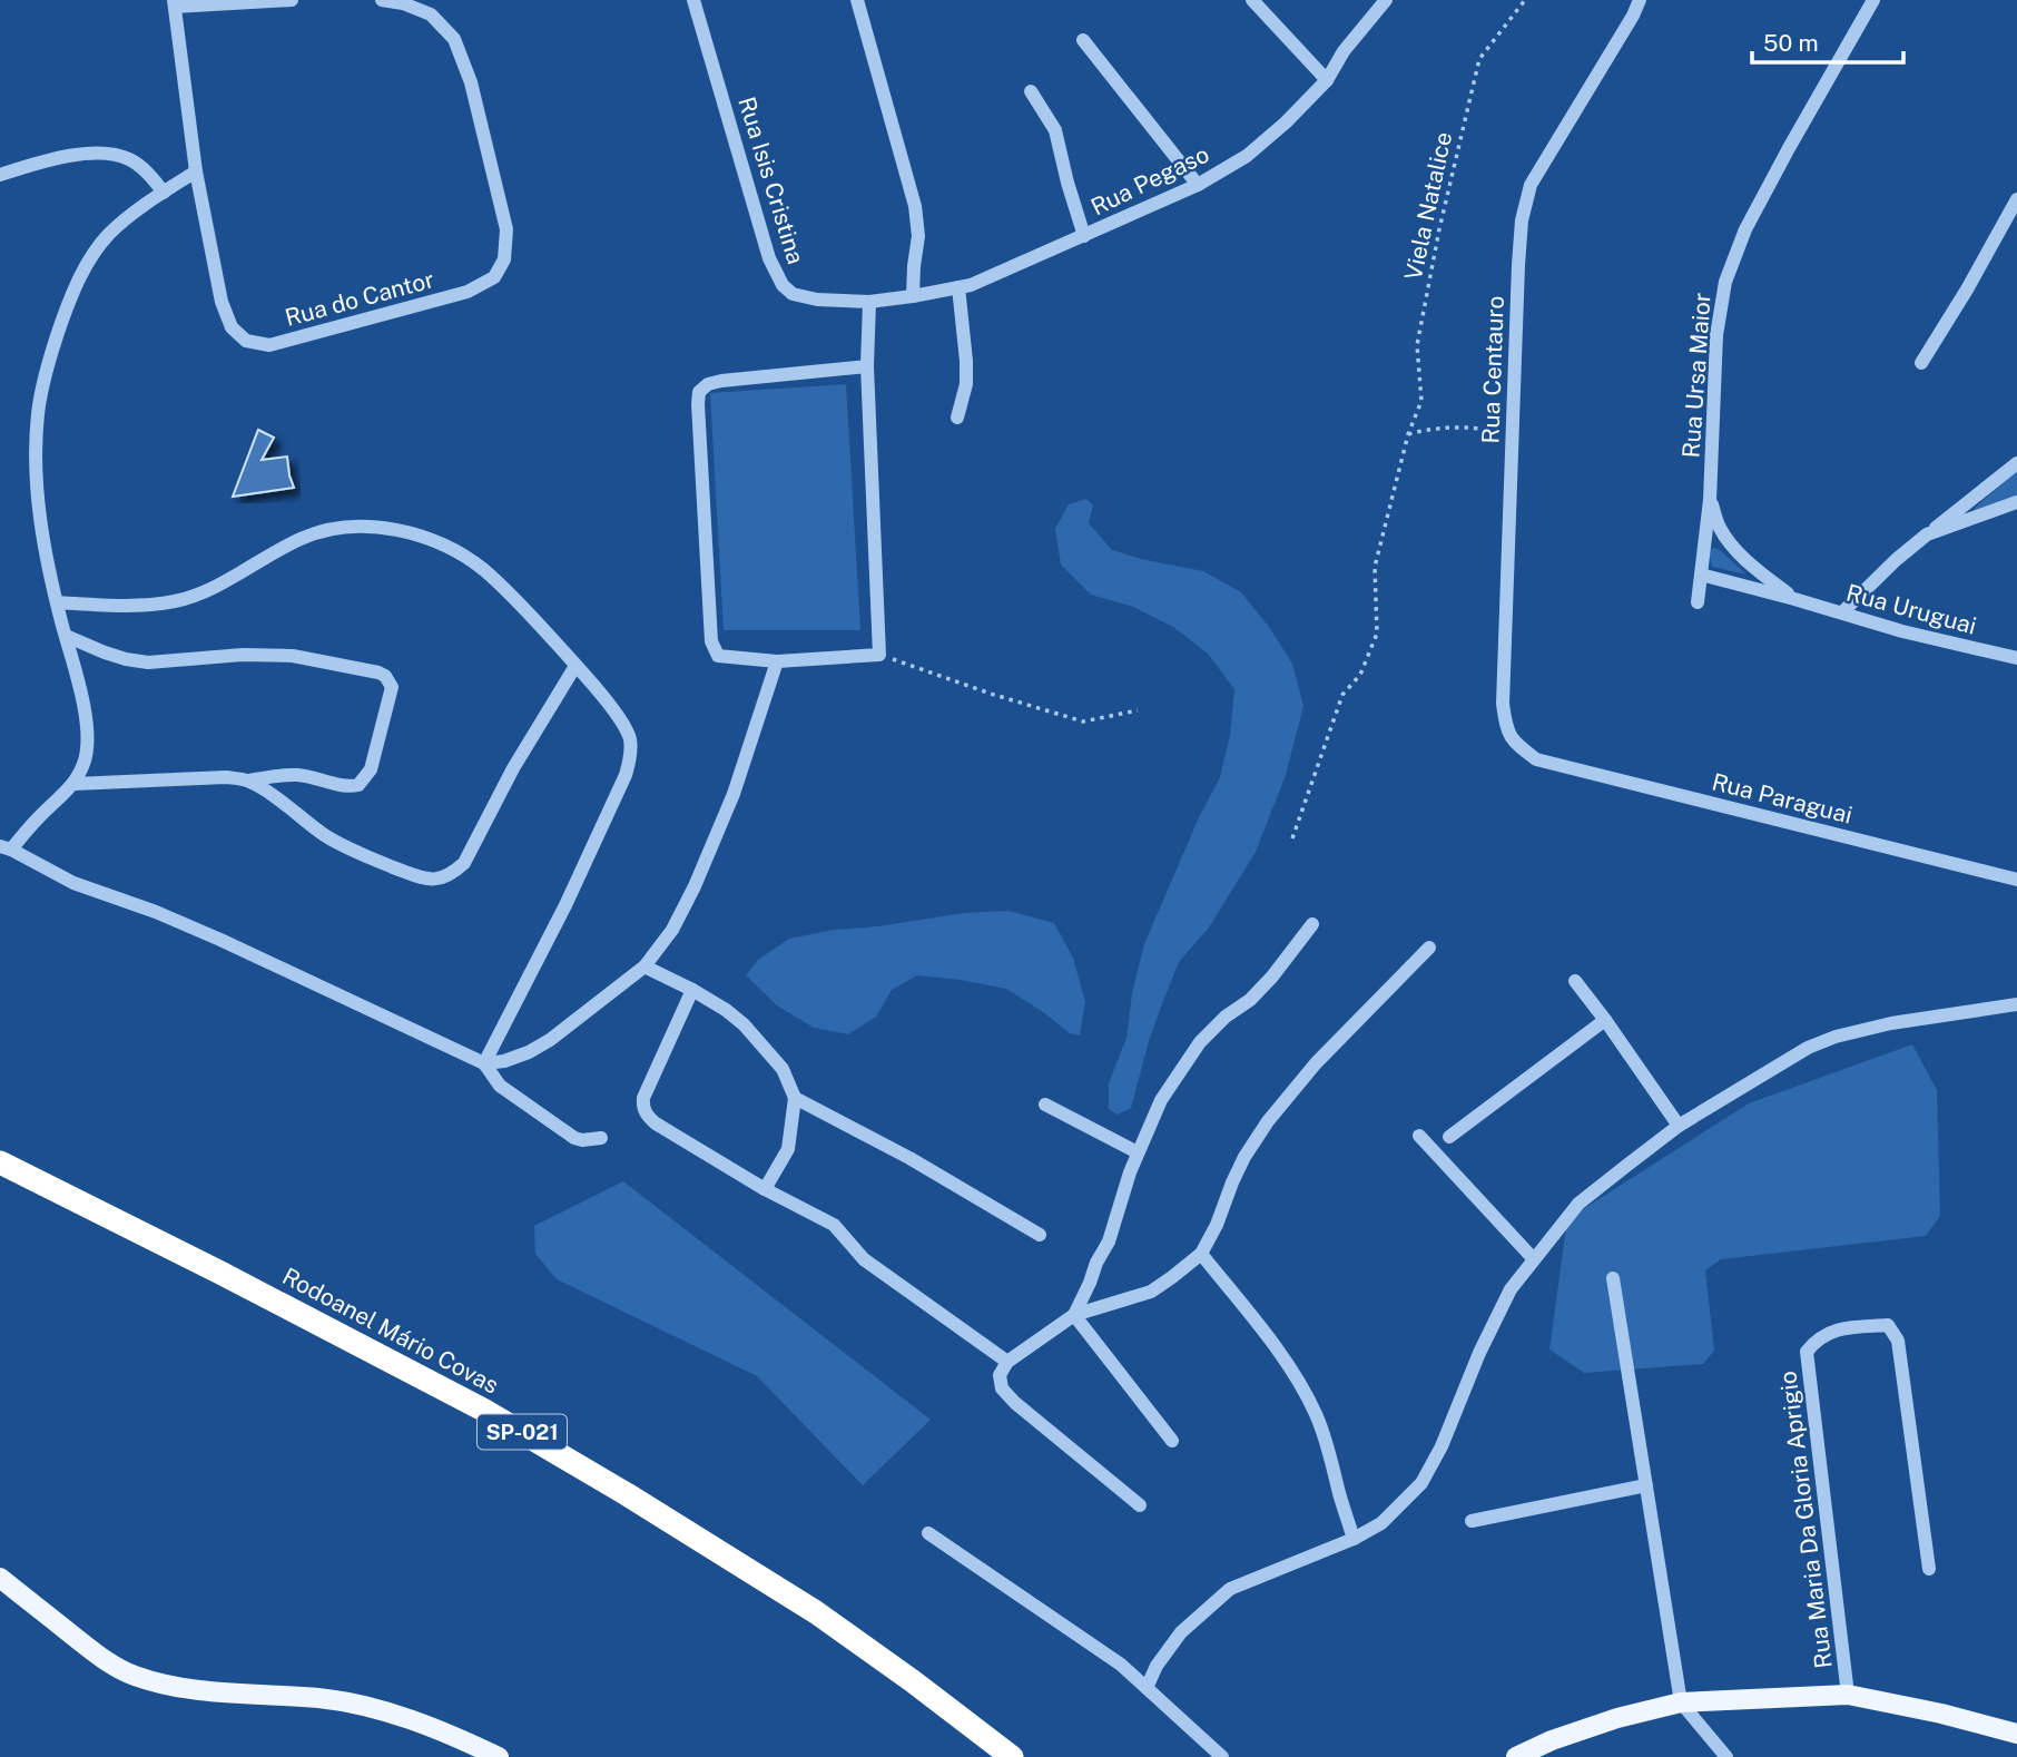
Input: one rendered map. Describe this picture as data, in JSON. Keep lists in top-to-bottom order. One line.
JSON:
{"streets":{"highway":["Rodoanel Mário Covas","SP-021"],"street":["Rua Isis Cristina","Rua Pegaso","Rua do Cantor","Rua Centauro","Rua Ursa Maior","Rua Uruguai","Rua Paraguai","Rua Maria Da Gloria Aprigio"],"path":["Viela Natalice"]},"crossings":[["Rua Isis Cristina","Rua Pegaso"],["Rua Centauro","Rua Paraguai"],["Rua Ursa Maior","Rua Uruguai"]],"scale_bar":"50 m"}
